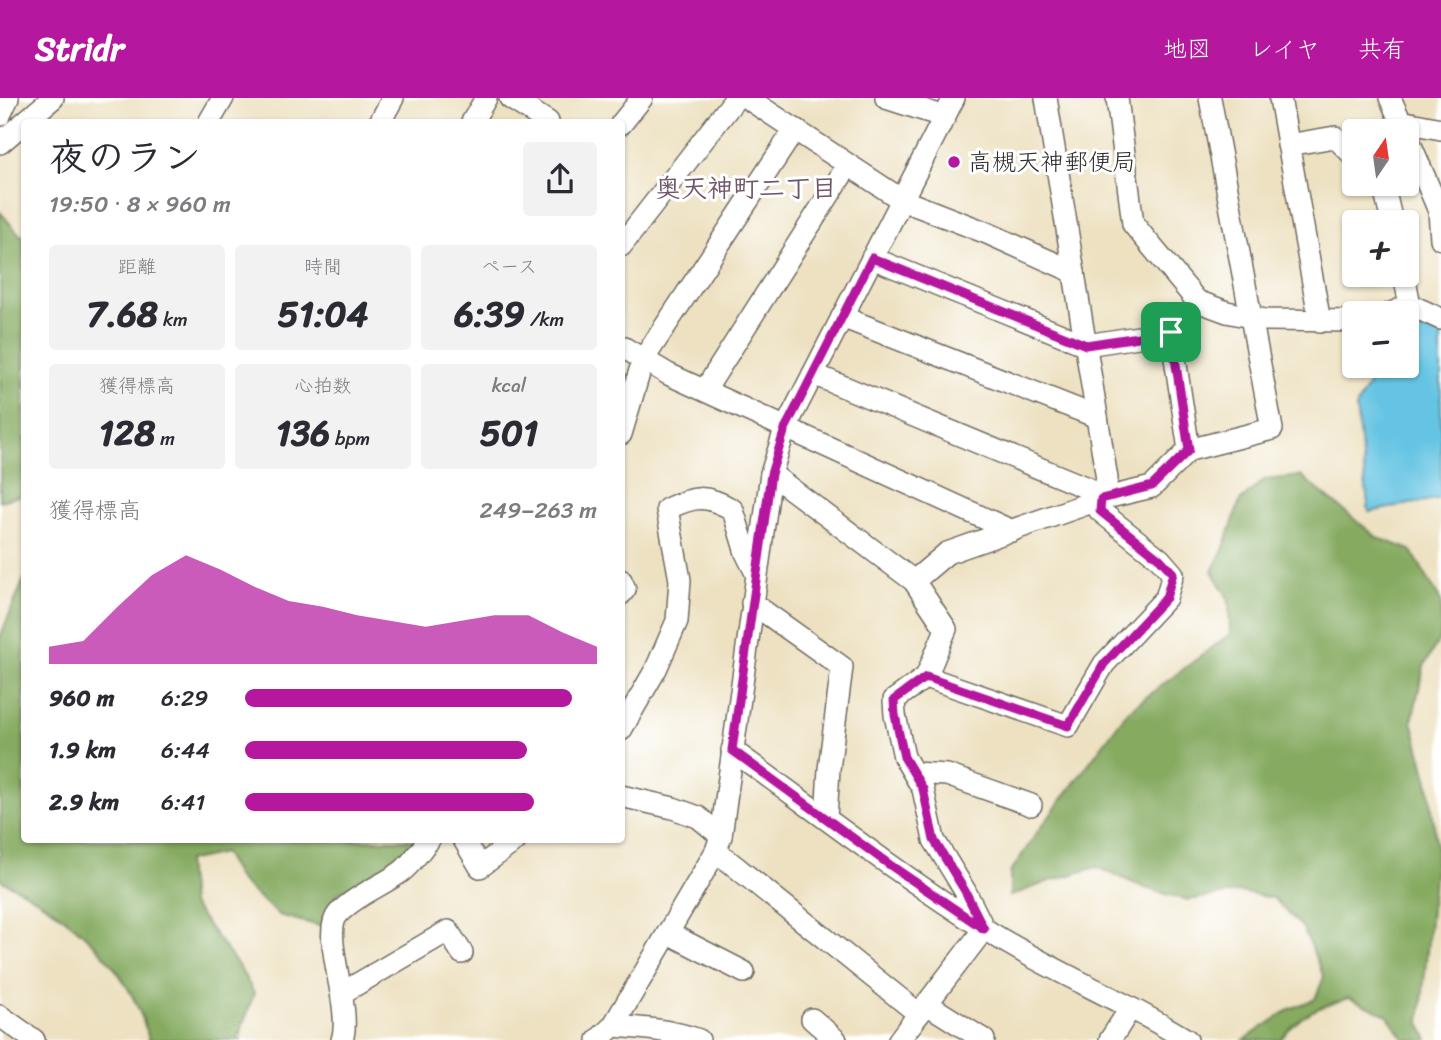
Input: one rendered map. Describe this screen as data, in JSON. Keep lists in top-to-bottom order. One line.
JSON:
{"districts":["奥天神町二丁目"],"places":["高槻天神郵便局"],"north":"top","page":{"header":"Stridr","nav":["地図","レイヤ","共有"],"map_buttons":["+","−"],"heading":["夜のラン","19:50 · 8 × 960 m"],"stats":[["距離","7.68 km"],["時間","51:04"],["ペース","6:39 /km"],["獲得標高","128 m"],["心拍数","136 bpm"],["kcal","501"]],"chart":["獲得標高","249–263 m"],"list":[{"name":"960 m","note":"6:29"},{"name":"1.9 km","note":"6:44"},{"name":"2.9 km","note":"6:41"}]}}
